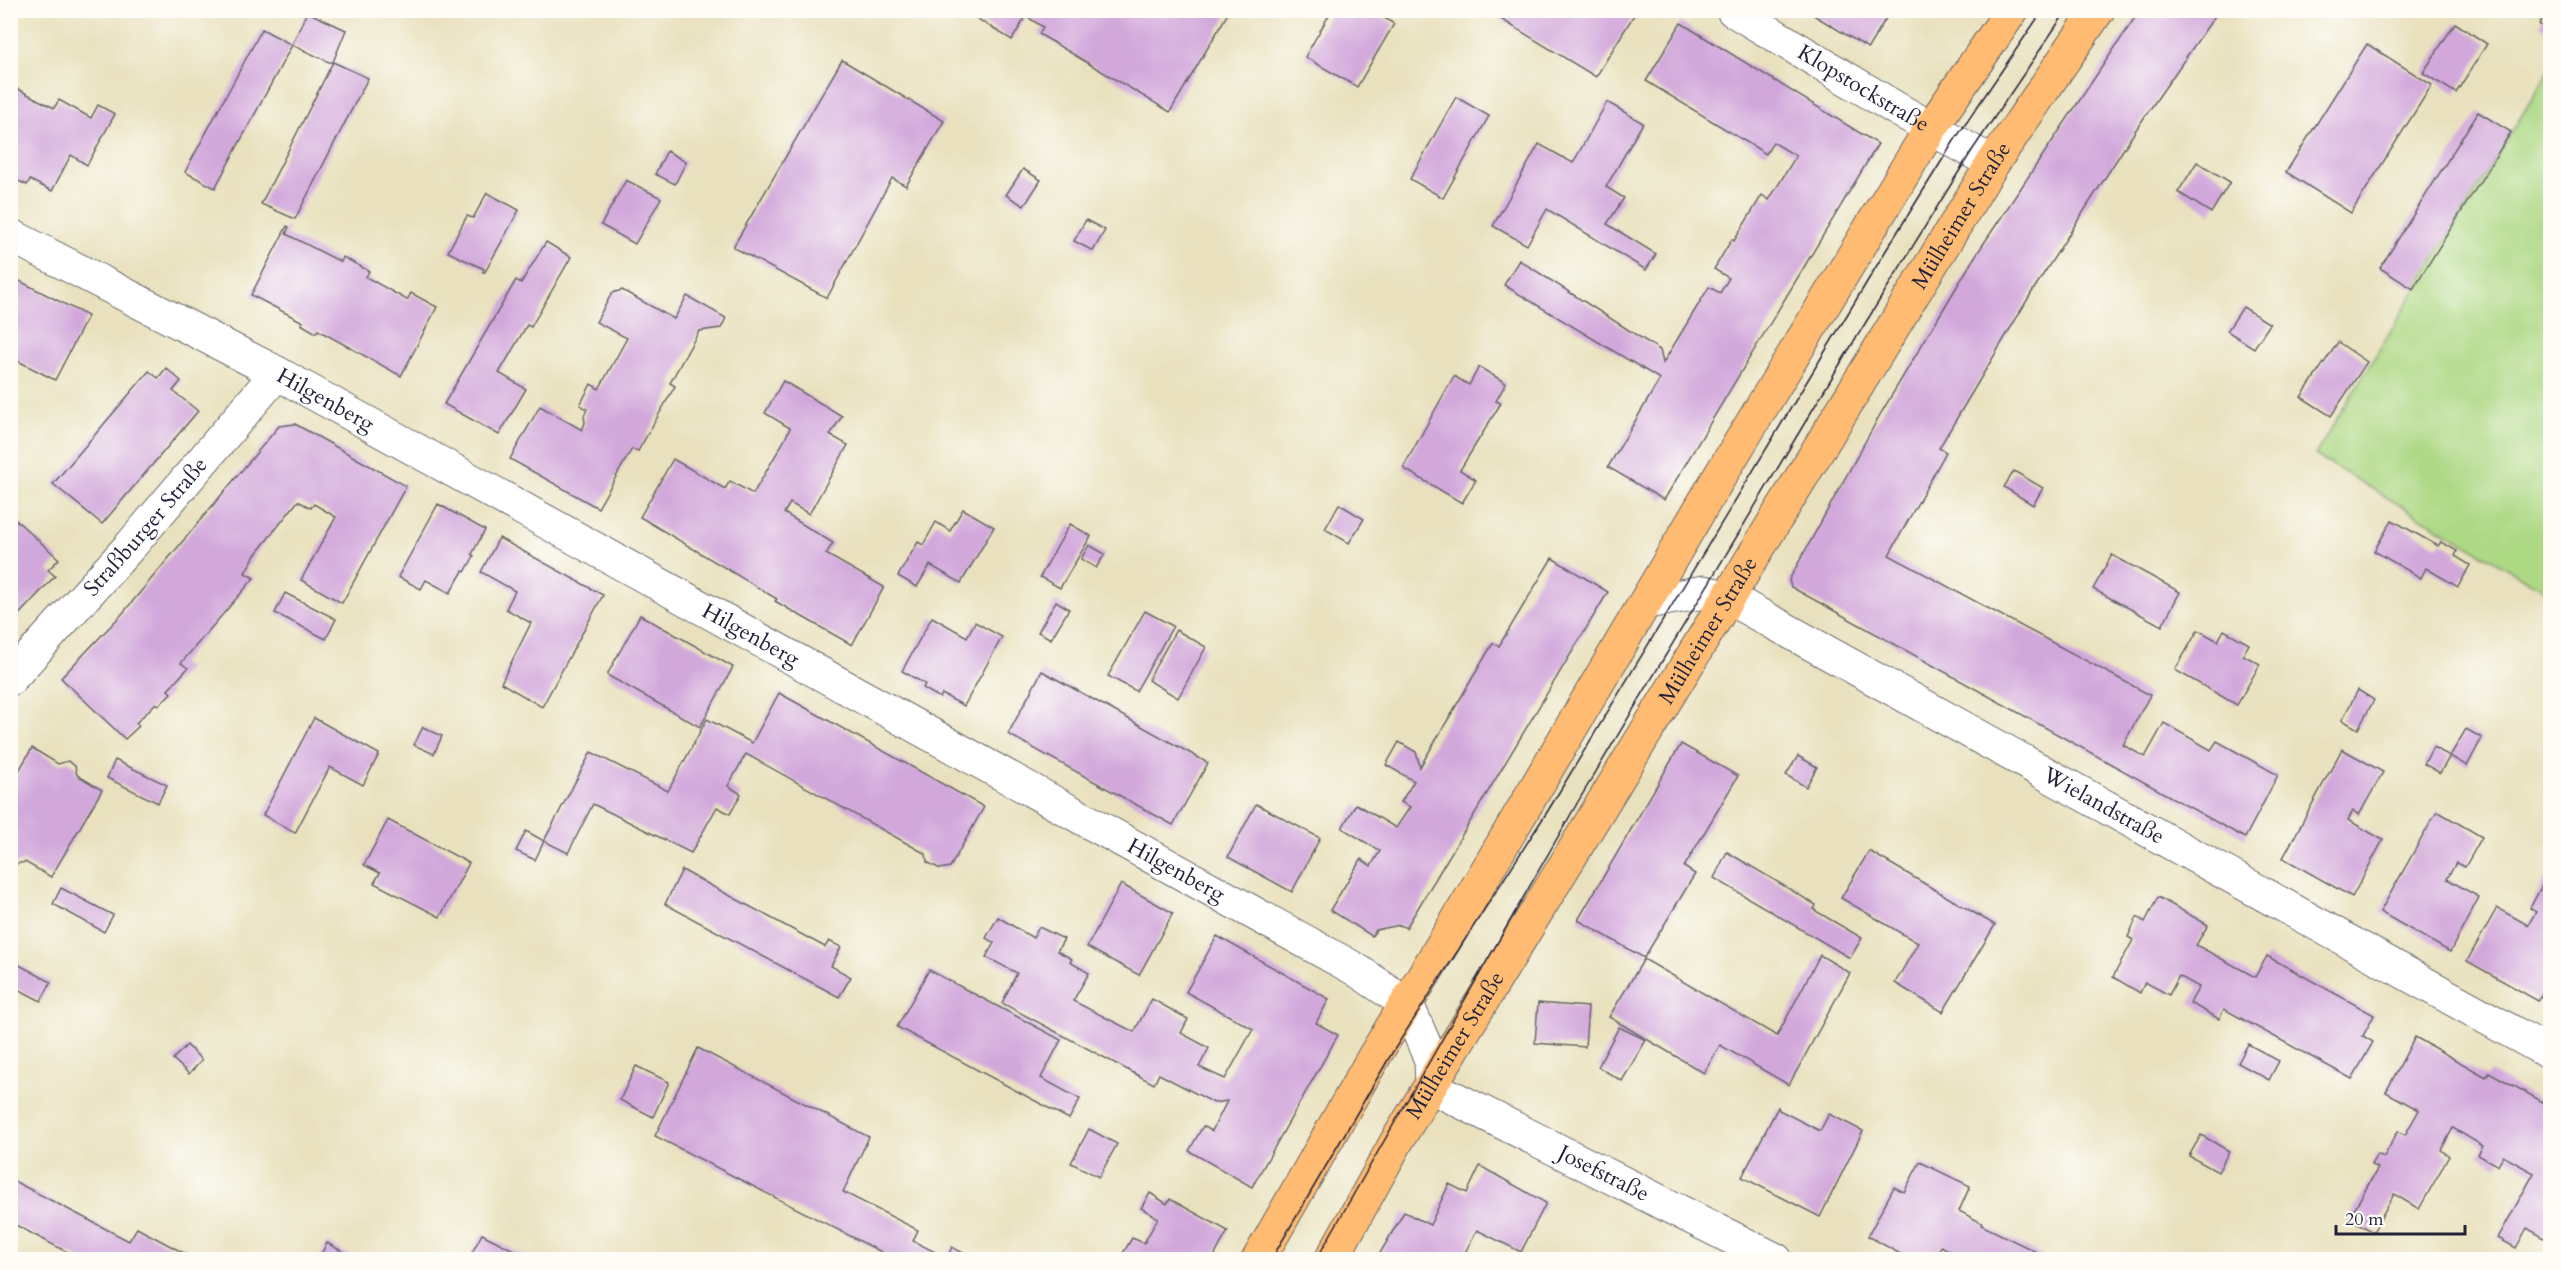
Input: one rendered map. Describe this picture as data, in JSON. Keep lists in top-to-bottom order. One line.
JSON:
{"streets":{"main road":["Mülheimer Straße"],"street":["Klopstockstraße","Hilgenberg","Straßburger Straße","Wielandstraße","Josefstraße"]},"crossings":[["Klopstockstraße","Mülheimer Straße"],["Mülheimer Straße","Wielandstraße"],["Mülheimer Straße","Josefstraße"],["Hilgenberg","Straßburger Straße"]],"scale_bar":"20 m"}
